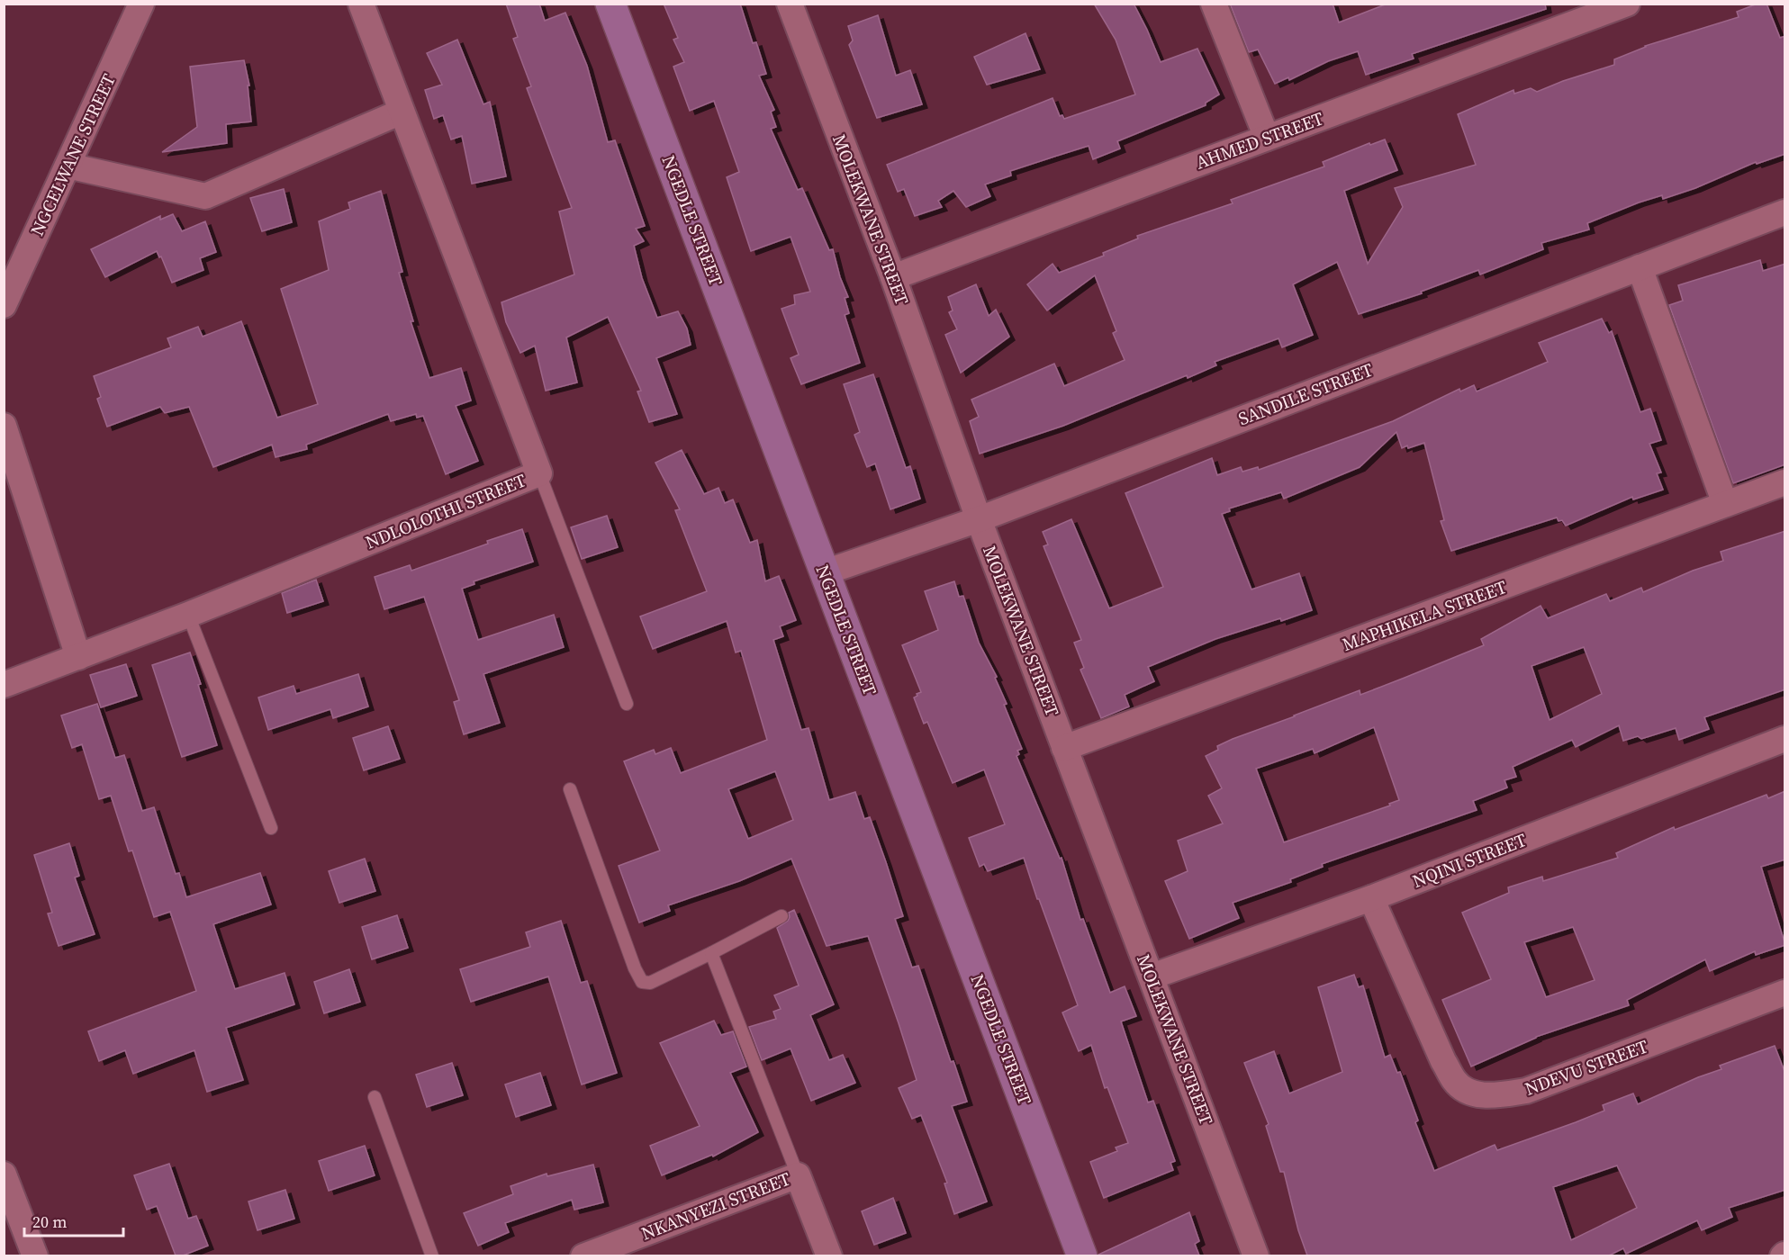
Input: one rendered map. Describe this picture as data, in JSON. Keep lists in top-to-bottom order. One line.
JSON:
{"streets":{"street":["AHMED STREET","NGCELWANE STREET","MOLEKWANE STREET","NGEDLE STREET","SANDILE STREET","NDLOLOTHI STREET","MAPHIKELA STREET","NQINI STREET","NDEVU STREET","NKANYEZI STREET"]},"crossings":[["AHMED STREET","MOLEKWANE STREET"],["MOLEKWANE STREET","SANDILE STREET"],["MOLEKWANE STREET","MAPHIKELA STREET"],["MOLEKWANE STREET","NQINI STREET"],["NGEDLE STREET","SANDILE STREET"],["NQINI STREET","NDEVU STREET"]],"scale_bar":"20 m"}
